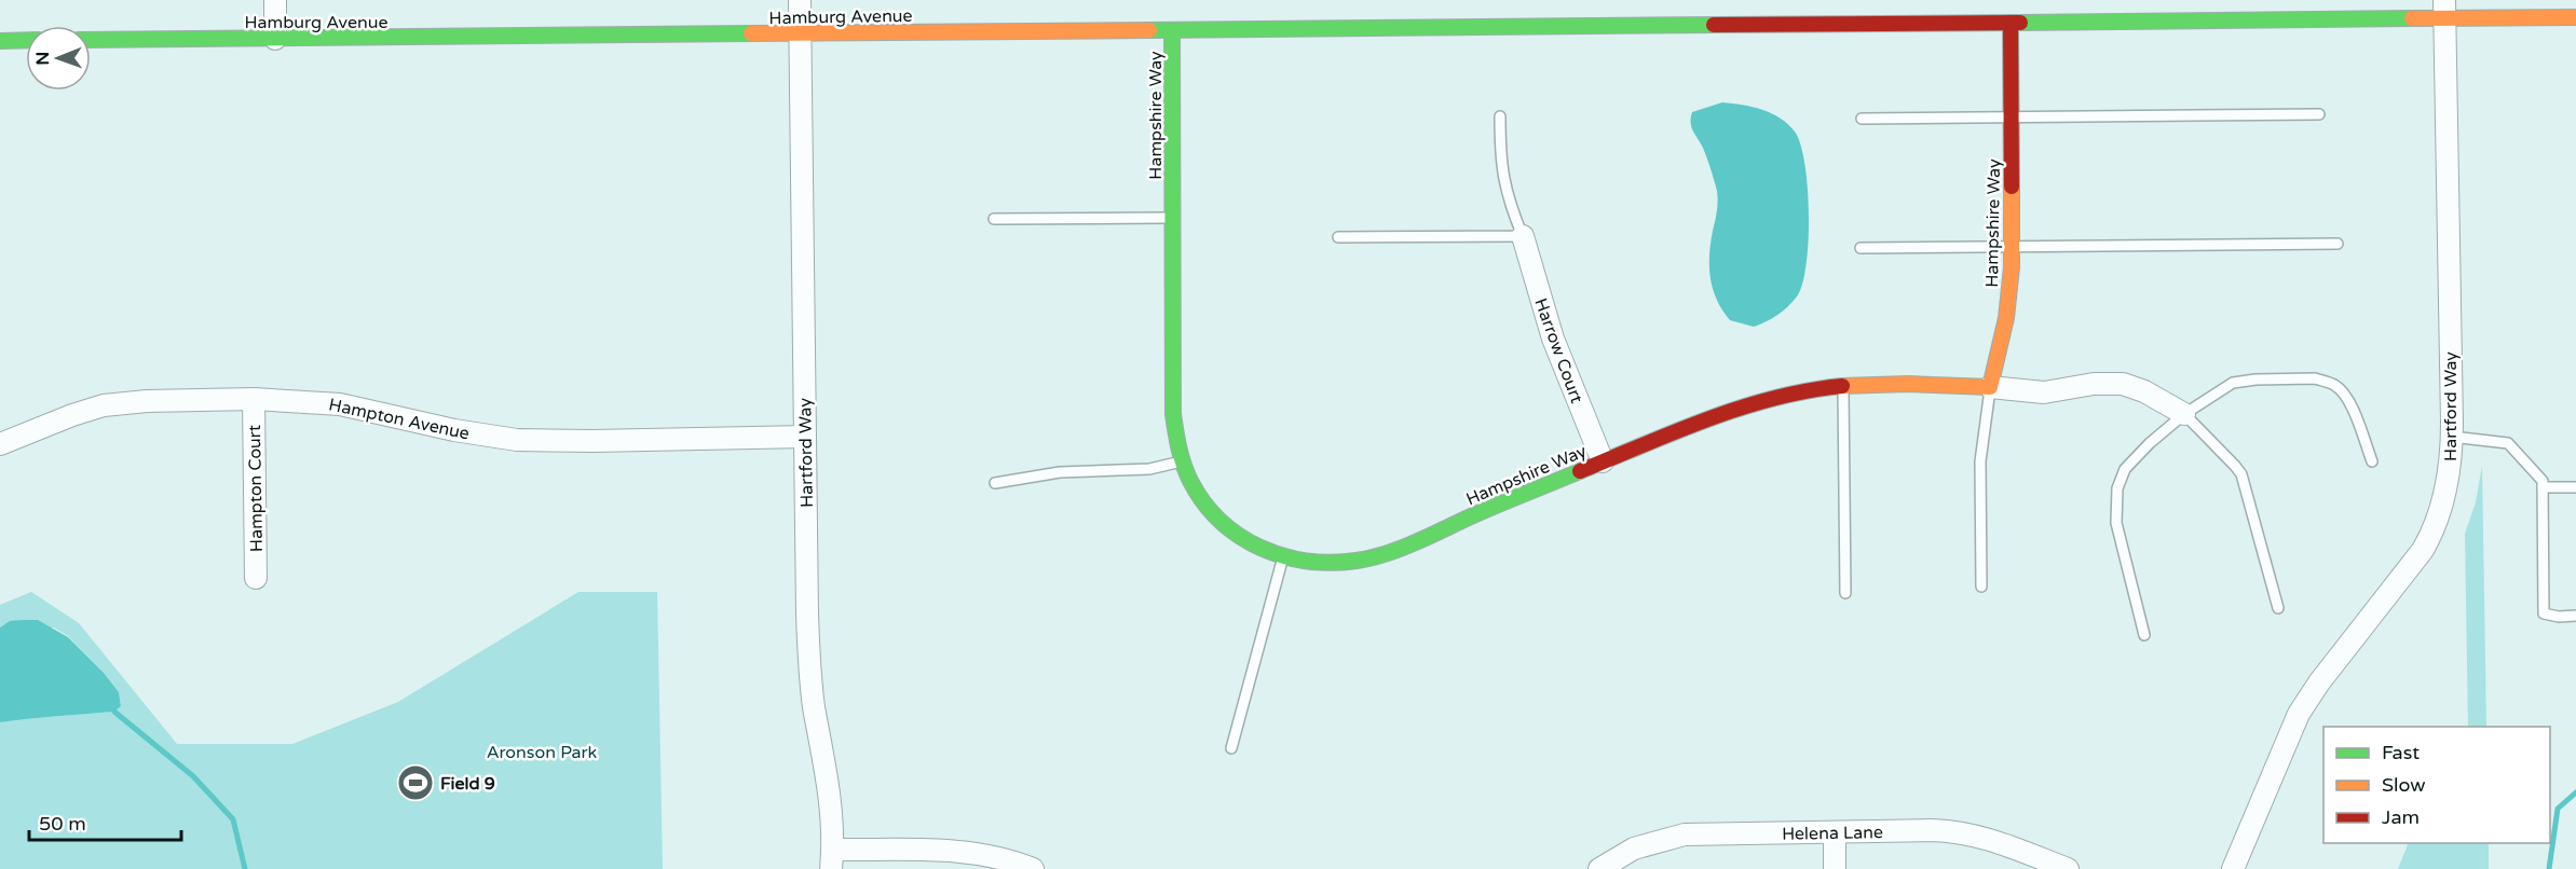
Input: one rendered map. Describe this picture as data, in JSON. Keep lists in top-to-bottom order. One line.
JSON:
{"streets":{"street":["Hamburg Avenue","Hampshire Way","Harrow Court","Hartford Way","Hampton Avenue","Hampton Court","Helena Lane"]},"crossings":[["Hamburg Avenue","Hampshire Way"],["Hamburg Avenue","Hartford Way"],["Hampshire Way","Harrow Court"],["Hartford Way","Hampton Avenue"],["Hampton Avenue","Hampton Court"]],"parks":["Aronson Park"],"places":{"sports":["Field 9"]},"legend":["Fast","Slow","Jam"],"scale_bar":"50 m","north":"left"}
